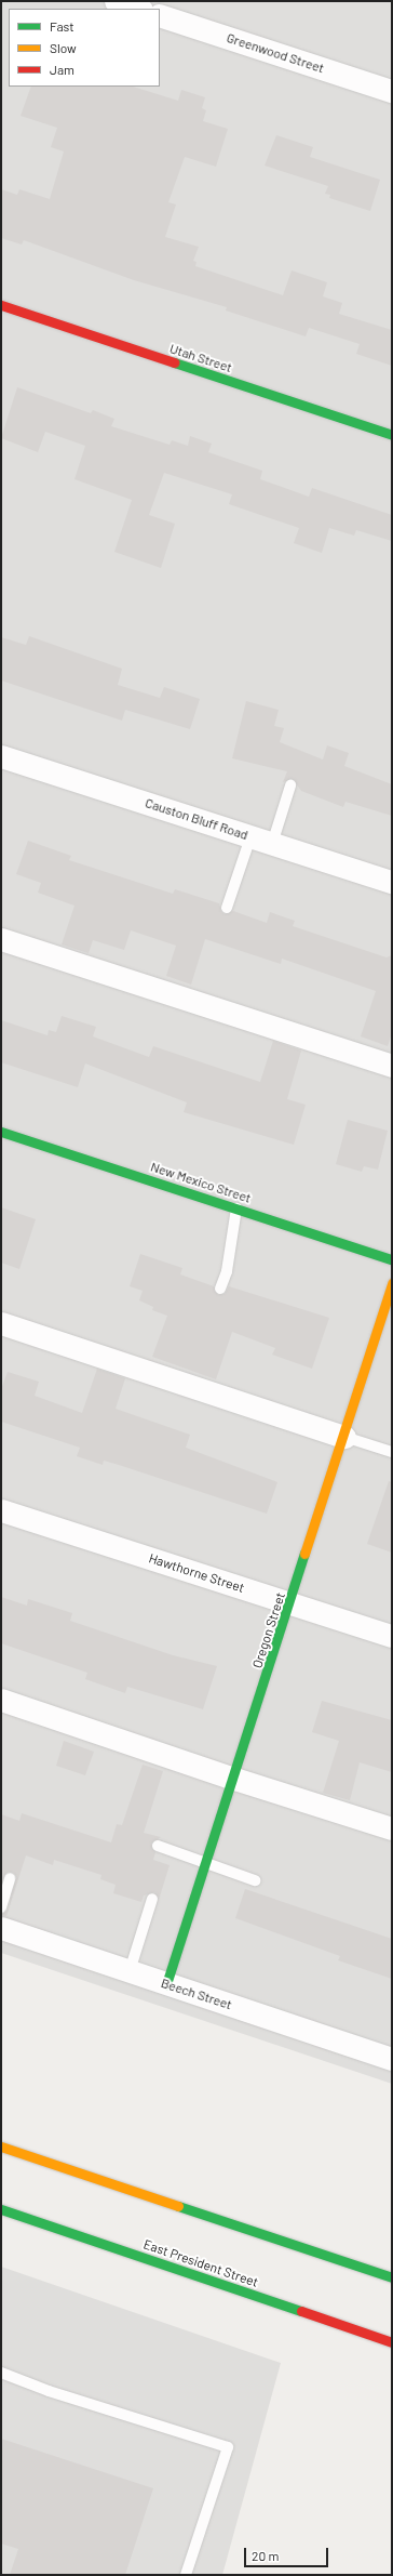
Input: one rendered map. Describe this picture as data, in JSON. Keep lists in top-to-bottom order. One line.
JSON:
{"streets":{"street":["Greenwood Street","Utah Street","Causton Bluff Road","New Mexico Street","Hawthorne Street","Oregon Street","Beech Street","East President Street"]},"crossings":[["Hawthorne Street","Oregon Street"],["Oregon Street","Beech Street"]],"legend":["Fast","Slow","Jam"],"scale_bar":"20 m"}
